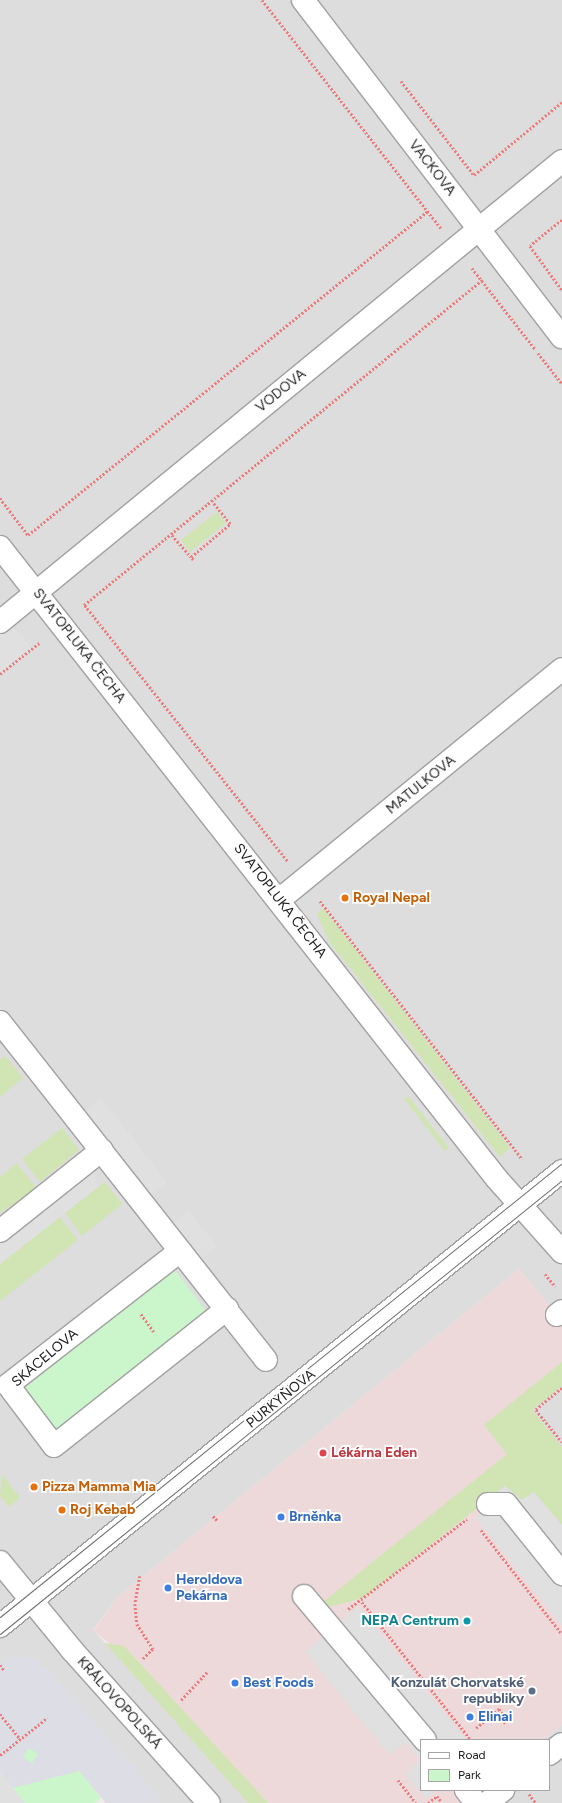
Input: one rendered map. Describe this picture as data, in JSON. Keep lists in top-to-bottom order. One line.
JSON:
{"streets":{"street":["VACKOVA","VODOVA","SVATOPLUKA ČECHA","MATULKOVA","SKÁCELOVA","PURKYŇOVA","KRÁLOVOPOLSKÁ"]},"crossings":[["VACKOVA","VODOVA"],["VODOVA","SVATOPLUKA ČECHA"],["SVATOPLUKA ČECHA","MATULKOVA"],["SVATOPLUKA ČECHA","PURKYŇOVA"],["PURKYŇOVA","KRÁLOVOPOLSKÁ"]],"places":["Royal Nepal","Lékárna Eden","Pizza Mamma Mia","Roj Kebab","Brněnka","Heroldova Pekárna","NEPA Centrum","Best Foods","Konzulát Chorvatské republiky","Elinai"],"legend":["Road","Park"]}
